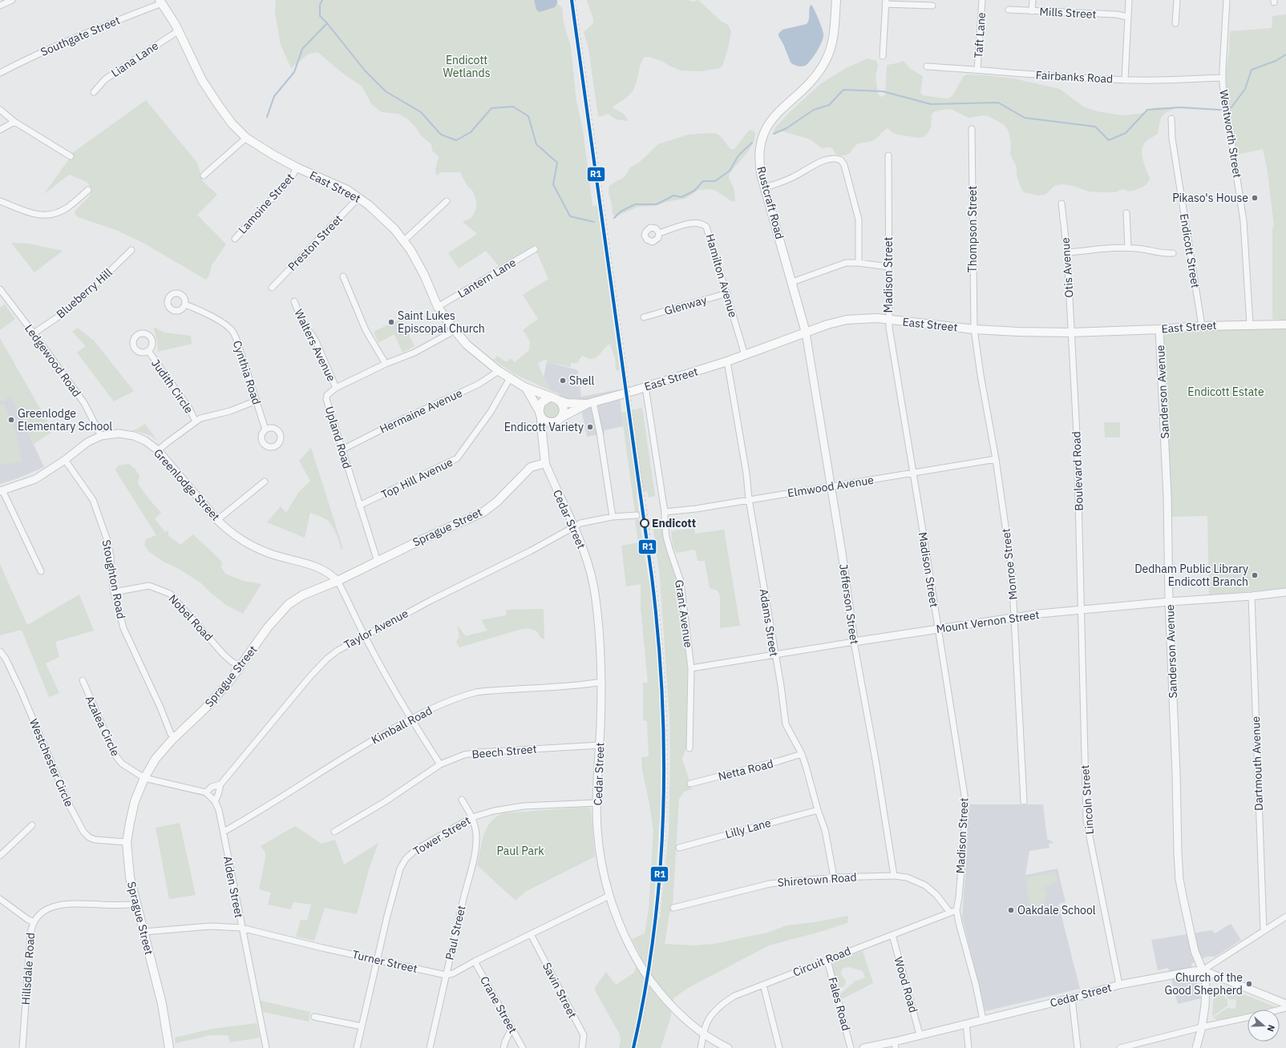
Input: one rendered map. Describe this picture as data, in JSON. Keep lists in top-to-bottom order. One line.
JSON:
{"streets":{"main road":["East Street","Rustcraft Road","Sprague Street"],"street":["Mills Street","Taft Lane","Southgate Street","Liana Lane","Fairbanks Road","Wentworth Street","Lamoine Street","Thompson Street","Preston Street","Endicott Street","Otis Avenue","Madison Street","Hamilton Avenue","Lantern Lane","Blueberry Hill","Glenway","Walters Avenue","Ledgewood Road","Cynthia Road","Judith Circle","Sanderson Avenue","Hermaine Avenue","Upland Road","Boulevard Road","Top Hill Avenue","Greenlodge Street","Elmwood Avenue","Cedar Street","Monroe Street","Stoughton Road","Jefferson Street","Grant Avenue","Nobel Road","Mount Vernon Street","Adams Street","Taylor Avenue","Kimball Road","Azalea Circle","Beech Street","Westchester Circle","Dartmouth Avenue","Netta Road","Lincoln Street","Lilly Lane","Tower Street","Shiretown Road","Alden Street","Paul Street","Turner Street","Circuit Road","Hillsdale Road","Wood Road","Savin Street","Fales Road","Crane Street"]},"crossings":[["Taft Lane","Fairbanks Road"],["Southgate Street","East Street"],["Liana Lane","East Street"],["Fairbanks Road","Wentworth Street"],["Wentworth Street","East Street"],["East Street","Rustcraft Road"],["East Street","Lamoine Street"],["East Street","Thompson Street"],["East Street","Preston Street"],["East Street","Endicott Street"],["East Street","Otis Avenue"],["East Street","Madison Street"],["East Street","Hamilton Avenue"],["East Street","Lantern Lane"],["East Street","Sanderson Avenue"],["East Street","Hermaine Avenue"],["East Street","Upland Road"],["East Street","Boulevard Road"],["East Street","Top Hill Avenue"],["East Street","Monroe Street"],["East Street","Jefferson Street"],["East Street","Grant Avenue"],["East Street","Adams Street"],["Rustcraft Road","Jefferson Street"],["Thompson Street","Monroe Street"],["Otis Avenue","Boulevard Road"],["Madison Street","Elmwood Avenue"],["Madison Street","Cedar Street"],["Madison Street","Mount Vernon Street"],["Madison Street","Circuit Road"],["Hamilton Avenue","Glenway"],["Blueberry Hill","Ledgewood Road"],["Walters Avenue","Upland Road"],["Ledgewood Road","Greenlodge Street"],["Sanderson Avenue","Cedar Street"],["Sanderson Avenue","Mount Vernon Street"],["Hermaine Avenue","Upland Road"],["Upland Road","Top Hill Avenue"],["Upland Road","Sprague Street"],["Boulevard Road","Mount Vernon Street"],["Boulevard Road","Lincoln Street"],["Greenlodge Street","Sprague Street"],["Greenlodge Street","Stoughton Road"],["Elmwood Avenue","Monroe Street"],["Elmwood Avenue","Jefferson Street"],["Elmwood Avenue","Grant Avenue"],["Elmwood Avenue","Adams Street"],["Cedar Street","Sprague Street"],["Cedar Street","Taylor Avenue"],["Cedar Street","Kimball Road"],["Cedar Street","Beech Street"],["Cedar Street","Lincoln Street"],["Cedar Street","Tower Street"],["Cedar Street","Circuit Road"],["Cedar Street","Wood Road"],["Sprague Street","Stoughton Road"],["Sprague Street","Nobel Road"],["Sprague Street","Azalea Circle"],["Sprague Street","Westchester Circle"],["Sprague Street","Alden Street"],["Sprague Street","Turner Street"],["Sprague Street","Hillsdale Road"],["Monroe Street","Mount Vernon Street"],["Stoughton Road","Nobel Road"],["Jefferson Street","Mount Vernon Street"],["Jefferson Street","Shiretown Road"],["Grant Avenue","Mount Vernon Street"],["Mount Vernon Street","Adams Street"],["Mount Vernon Street","Dartmouth Avenue"],["Mount Vernon Street","Lincoln Street"],["Adams Street","Netta Road"],["Adams Street","Lilly Lane"],["Adams Street","Shiretown Road"],["Taylor Avenue","Alden Street"],["Kimball Road","Alden Street"],["Azalea Circle","Alden Street"],["Tower Street","Paul Street"],["Tower Street","Turner Street"],["Shiretown Road","Circuit Road"],["Alden Street","Turner Street"],["Paul Street","Turner Street"],["Circuit Road","Wood Road"],["Circuit Road","Fales Road"]],"parks":["Endicott Wetlands","Endicott Estate","Paul Park"],"places":["Pikaso's House","Saint Lukes Episcopal Church","Shell","Greenlodge Elementary School","Endicott Variety","Endicott","Dedham Public Library Endicott Branch","Oakdale School","Church of the Good Shepherd"],"lines":["transit line R1"],"north":"right"}
